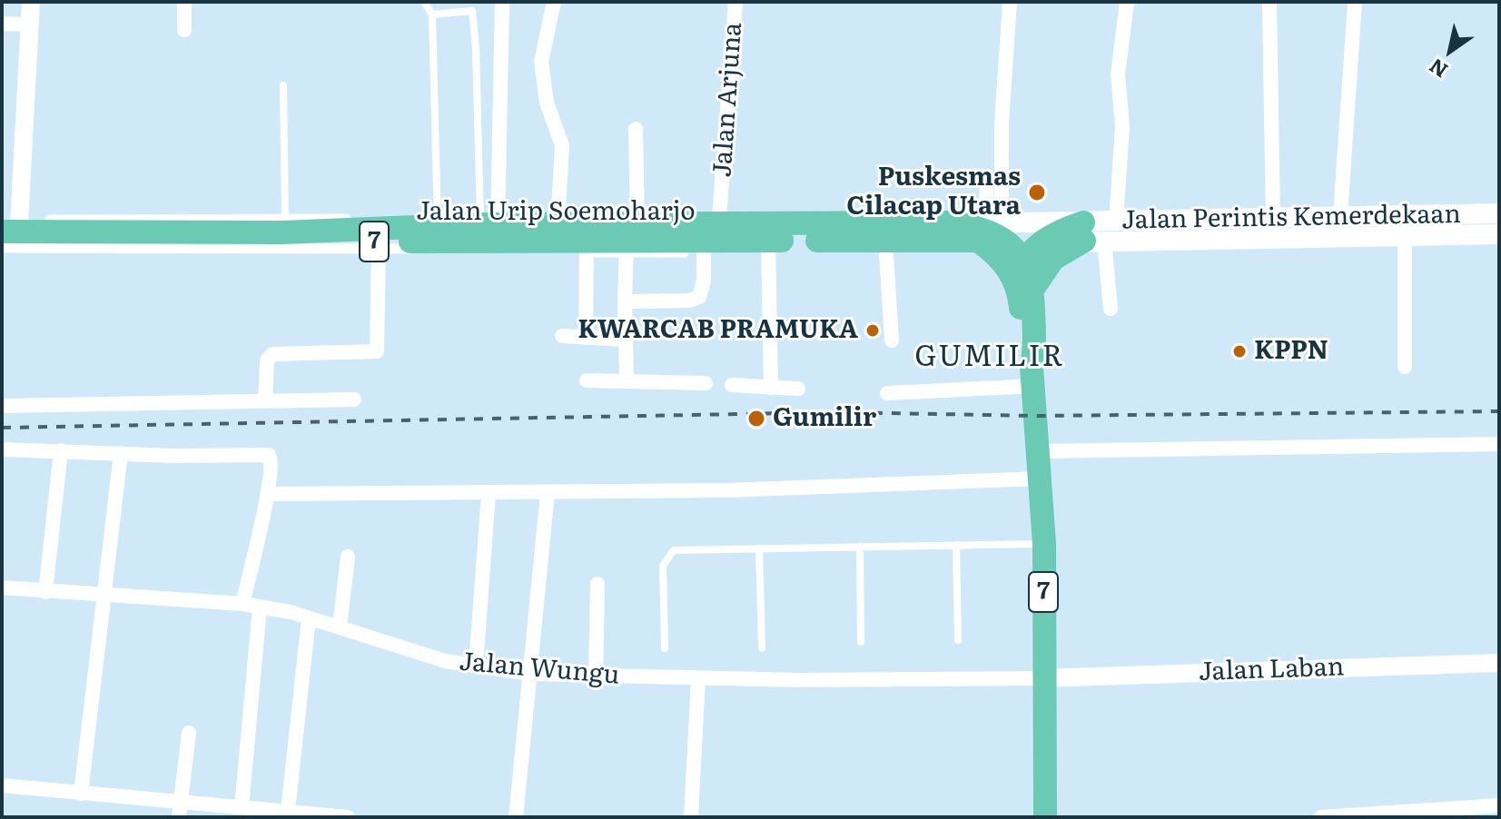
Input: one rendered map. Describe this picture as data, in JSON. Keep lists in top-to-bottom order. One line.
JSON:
{"streets":{"highway":["Jalan Urip Soemoharjo","7"],"main road":["Jalan Perintis Kemerdekaan"],"street":["Jalan Arjuna","Jalan Wungu","Jalan Laban"]},"crossings":[["Jalan Arjuna","Jalan Urip Soemoharjo"],["Jalan Urip Soemoharjo","7"],["7","Jalan Wungu"],["7","Jalan Laban"],["Jalan Wungu","Jalan Laban"]],"districts":["GUMILIR"],"places":["Puskesmas Cilacap Utara","KWARCAB PRAMUKA","KPPN","Gumilir"],"north":"bottom left"}
